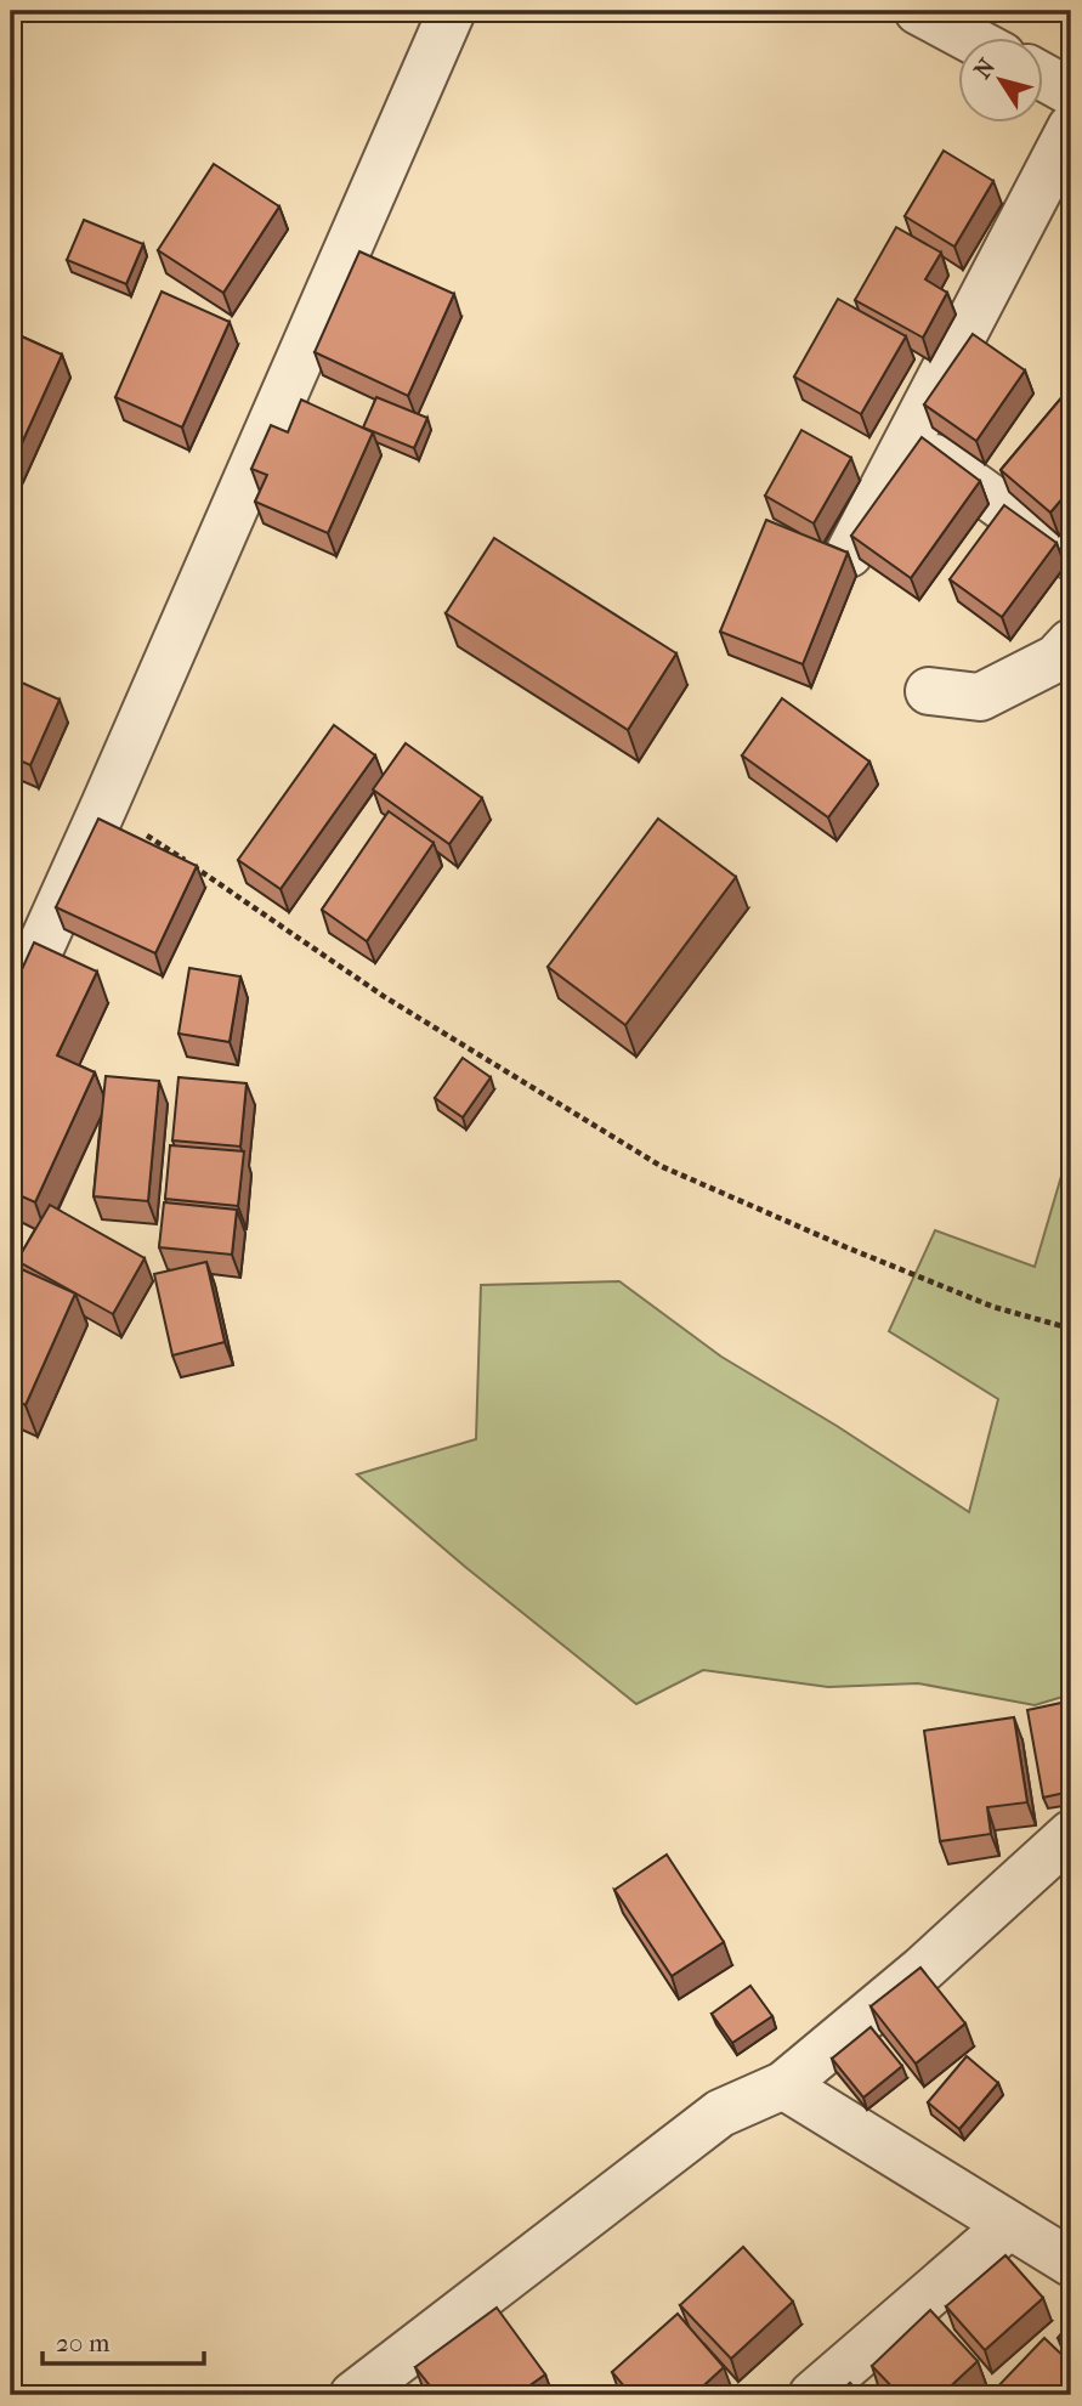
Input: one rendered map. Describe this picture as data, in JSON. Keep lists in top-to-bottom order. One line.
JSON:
{"scale_bar":"20 m","north":"top left"}
